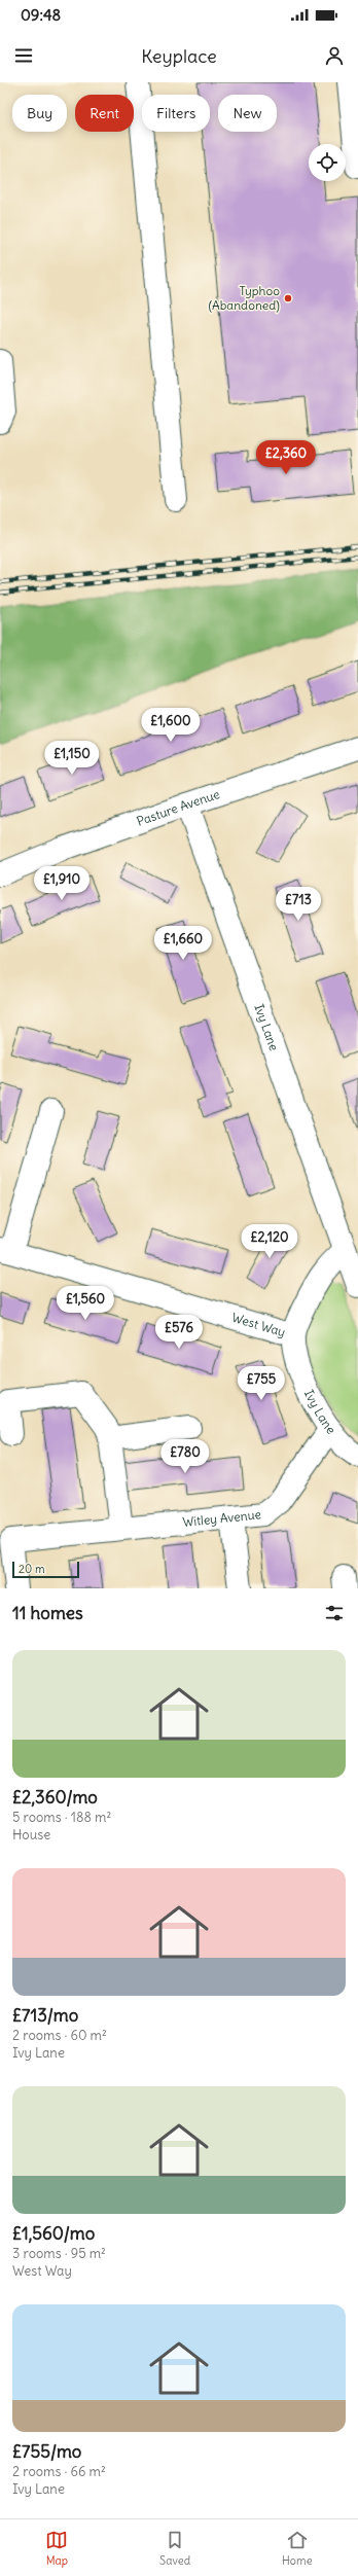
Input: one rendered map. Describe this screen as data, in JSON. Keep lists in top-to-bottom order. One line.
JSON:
{"streets":{"street":["Pasture Avenue","Ivy Lane","West Way","Witley Avenue"]},"crossings":[["Pasture Avenue","Ivy Lane"],["Ivy Lane","West Way"],["Ivy Lane","Witley Avenue"]],"places":["Typhoo (Abandoned)"],"scale_bar":"20 m","page":{"status":"09:48","header":"Keyplace","chip":["Buy","Rent","Filters","New"],"price":["£2,360","£1,600","£1,150","£1,910","£713","£1,660","£2,120","£1,560","£576","£755","£780"],"scale":"20 m","heading":"11 homes","list":[{"name":"£2,360/mo","note":"5 rooms · 188 m² · House"},{"name":"£713/mo","note":"2 rooms · 60 m² · Ivy Lane"},{"name":"£1,560/mo","note":"3 rooms · 95 m² · West Way"},{"name":"£755/mo","note":"2 rooms · 66 m² · Ivy Lane"}],"tabs":["Map","Saved","Home"]}}
